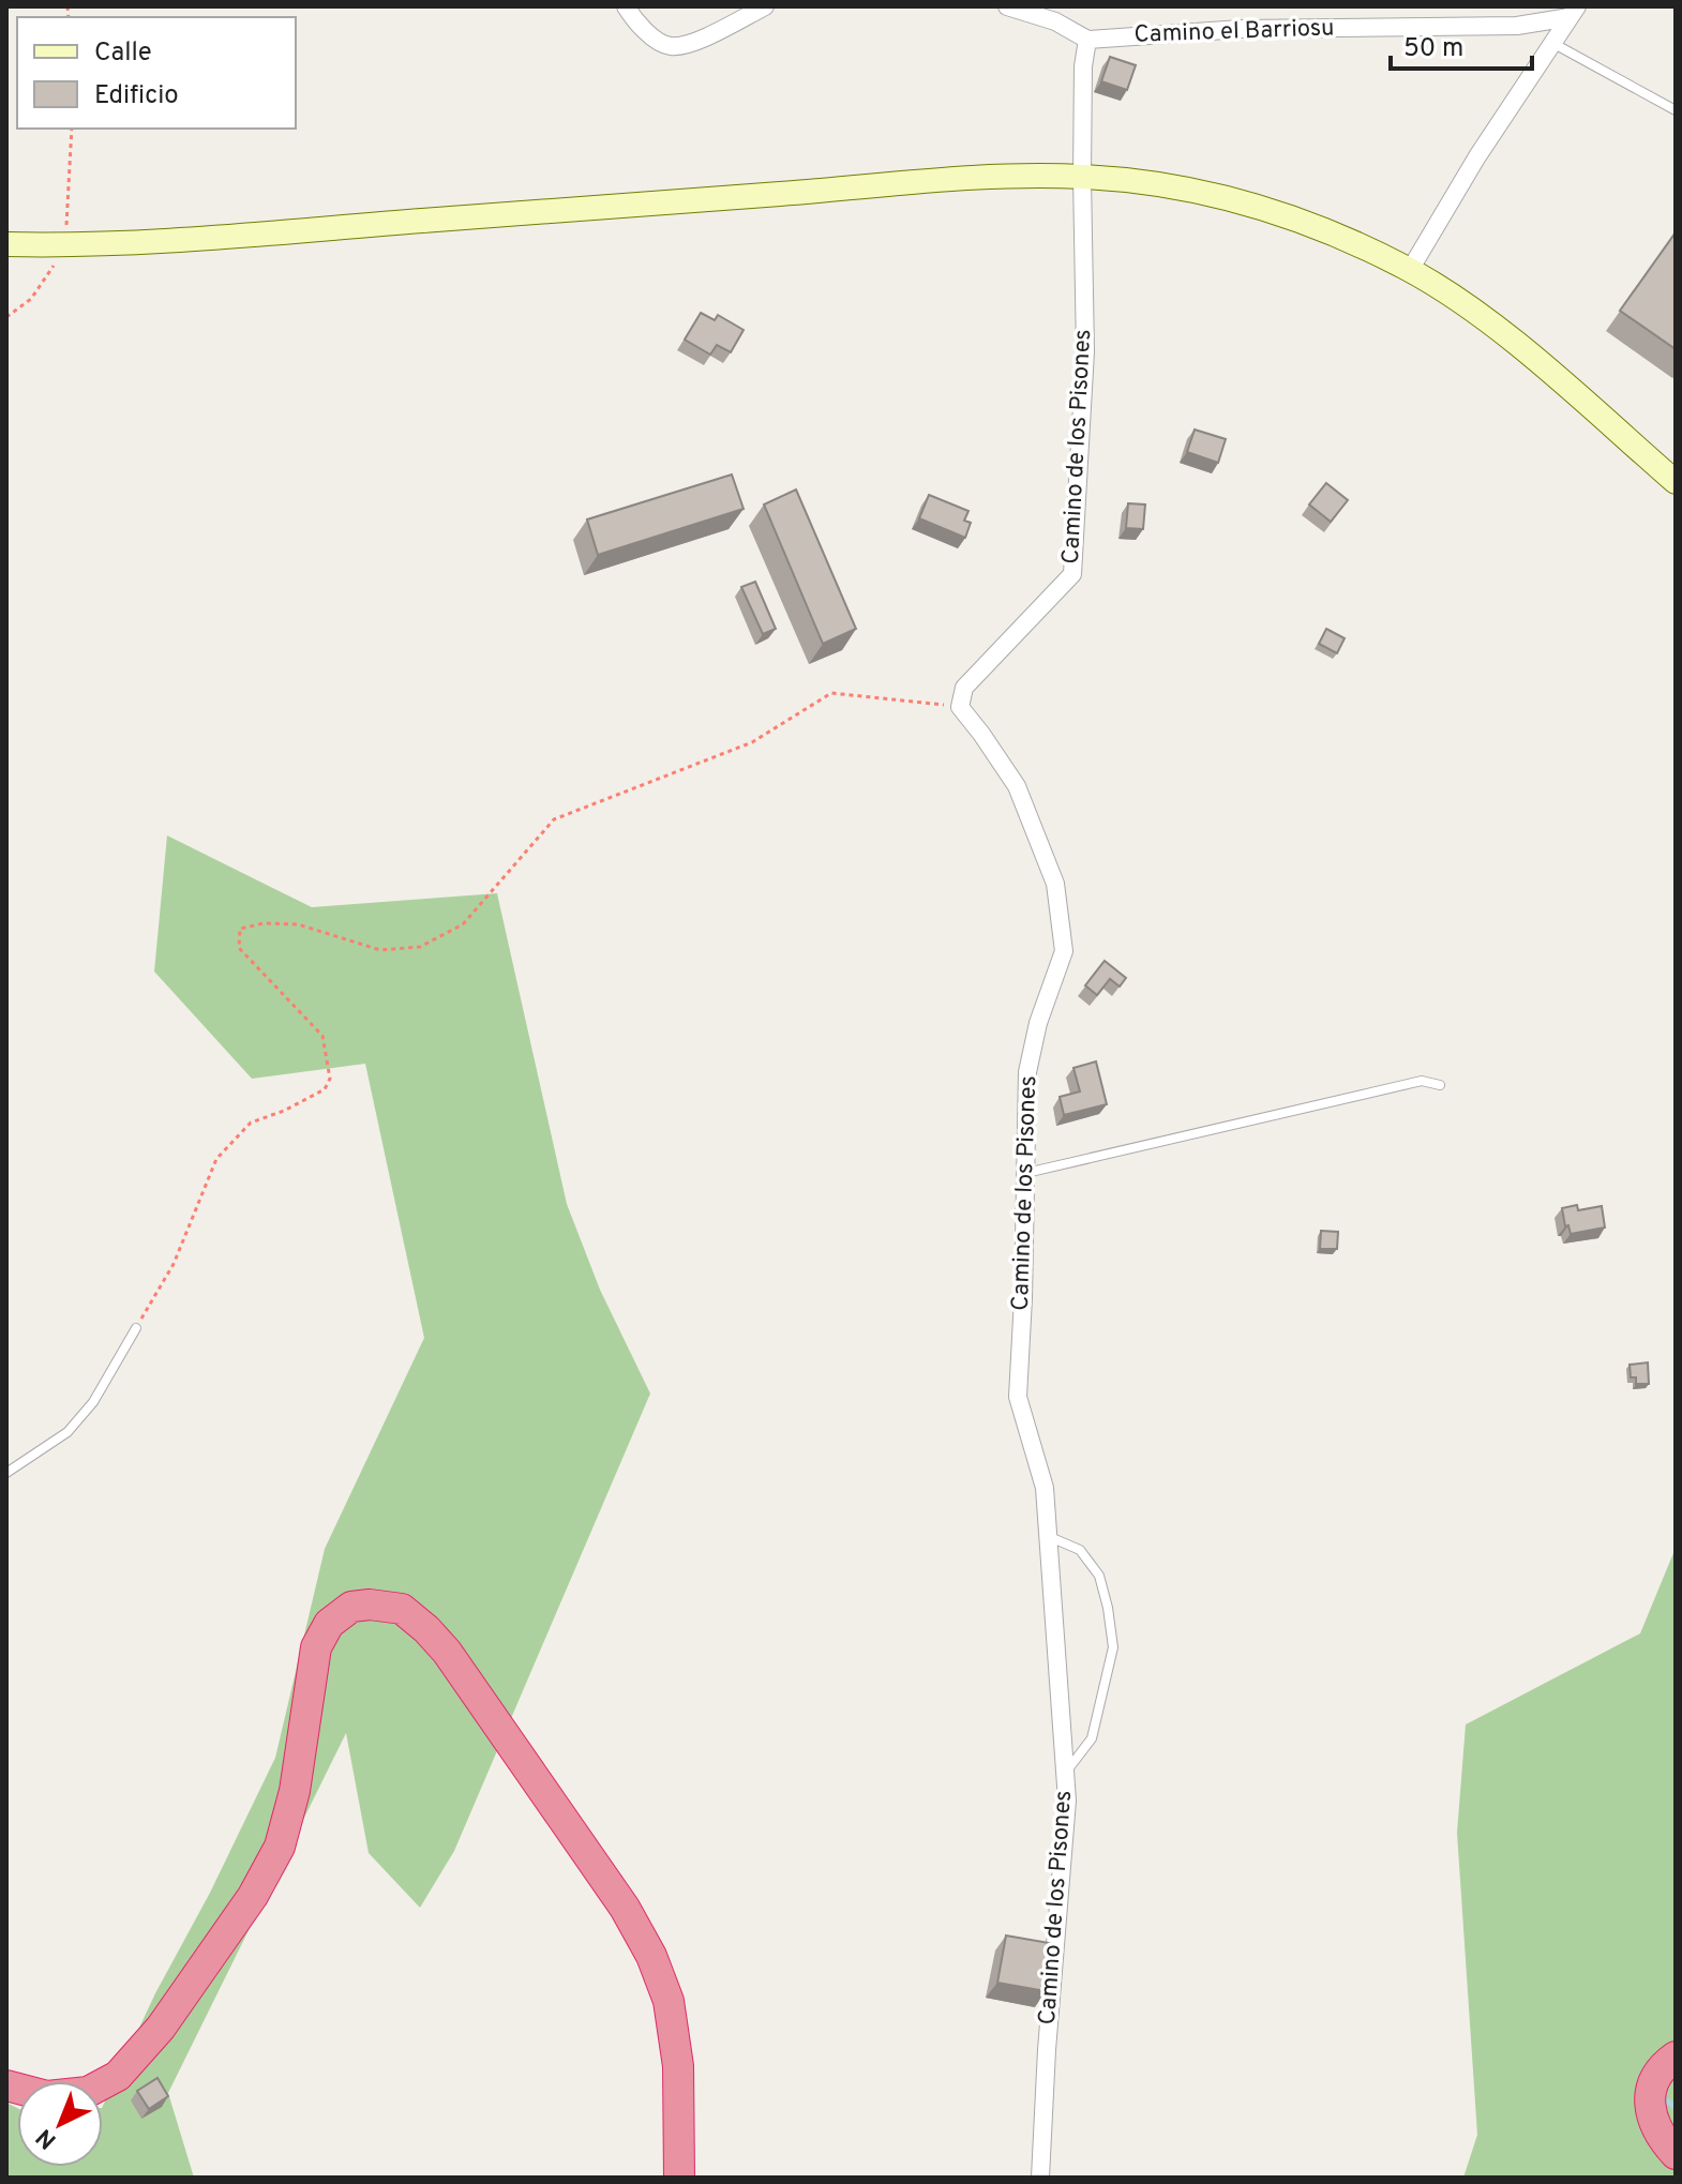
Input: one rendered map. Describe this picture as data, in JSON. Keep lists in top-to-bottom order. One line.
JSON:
{"streets":{"street":["Camino el Barriosu","Camino de los Pisones"]},"crossings":[["Camino el Barriosu","Camino de los Pisones"]],"legend":["Calle","Edificio"],"scale_bar":"50 m","north":"bottom left"}
